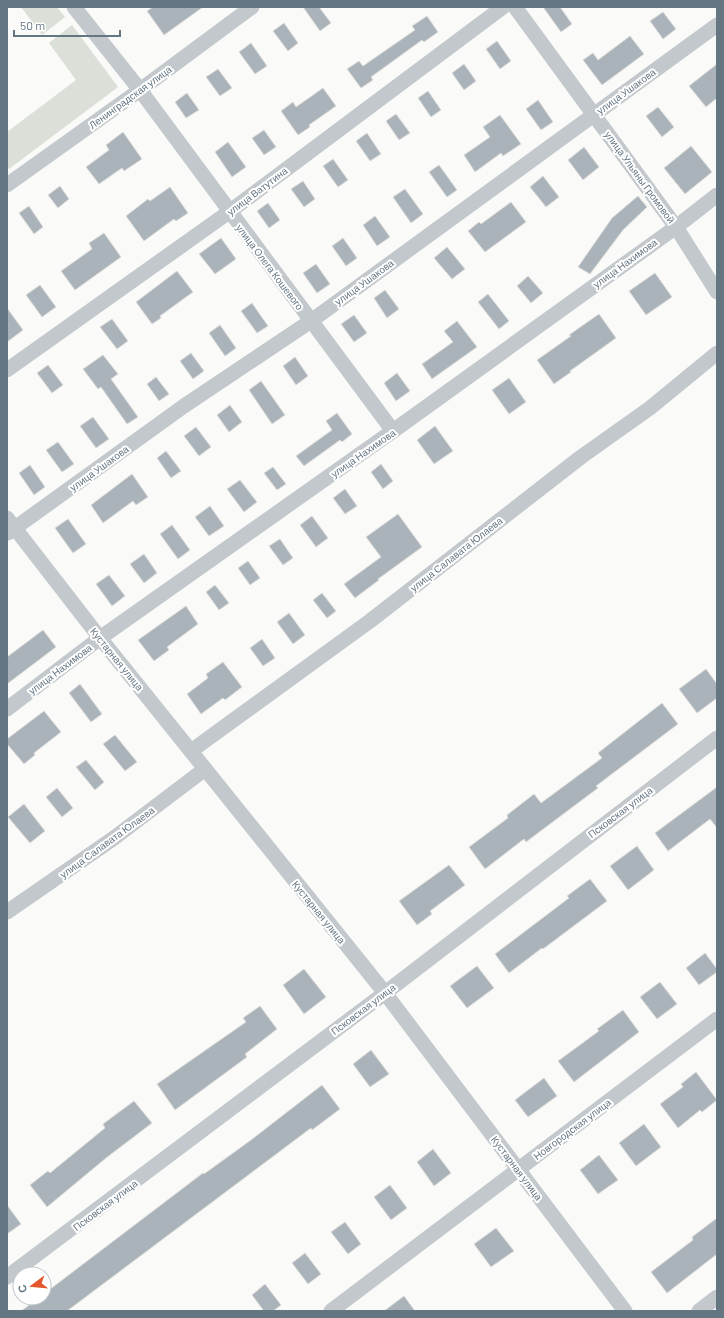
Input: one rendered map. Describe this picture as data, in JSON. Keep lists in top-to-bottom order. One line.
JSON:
{"streets":{"street":["улица Ушакова","Ленинградская улица","улица Ульяны Громовой","улица Ватутина","улица Нахимова","улица Олега Кошевого","улица Салавата Юлаева","Кустарная улица","Псковская улица","Новгородская улица"]},"crossings":[["улица Ушакова","улица Ульяны Громовой"],["улица Ушакова","улица Олега Кошевого"],["улица Ушакова","Кустарная улица"],["Ленинградская улица","улица Олега Кошевого"],["улица Ульяны Громовой","улица Нахимова"],["улица Ватутина","улица Олега Кошевого"],["улица Нахимова","улица Олега Кошевого"],["улица Нахимова","Кустарная улица"],["улица Салавата Юлаева","Кустарная улица"],["Кустарная улица","Псковская улица"],["Кустарная улица","Новгородская улица"]],"scale_bar":"50 m","north":"left"}
